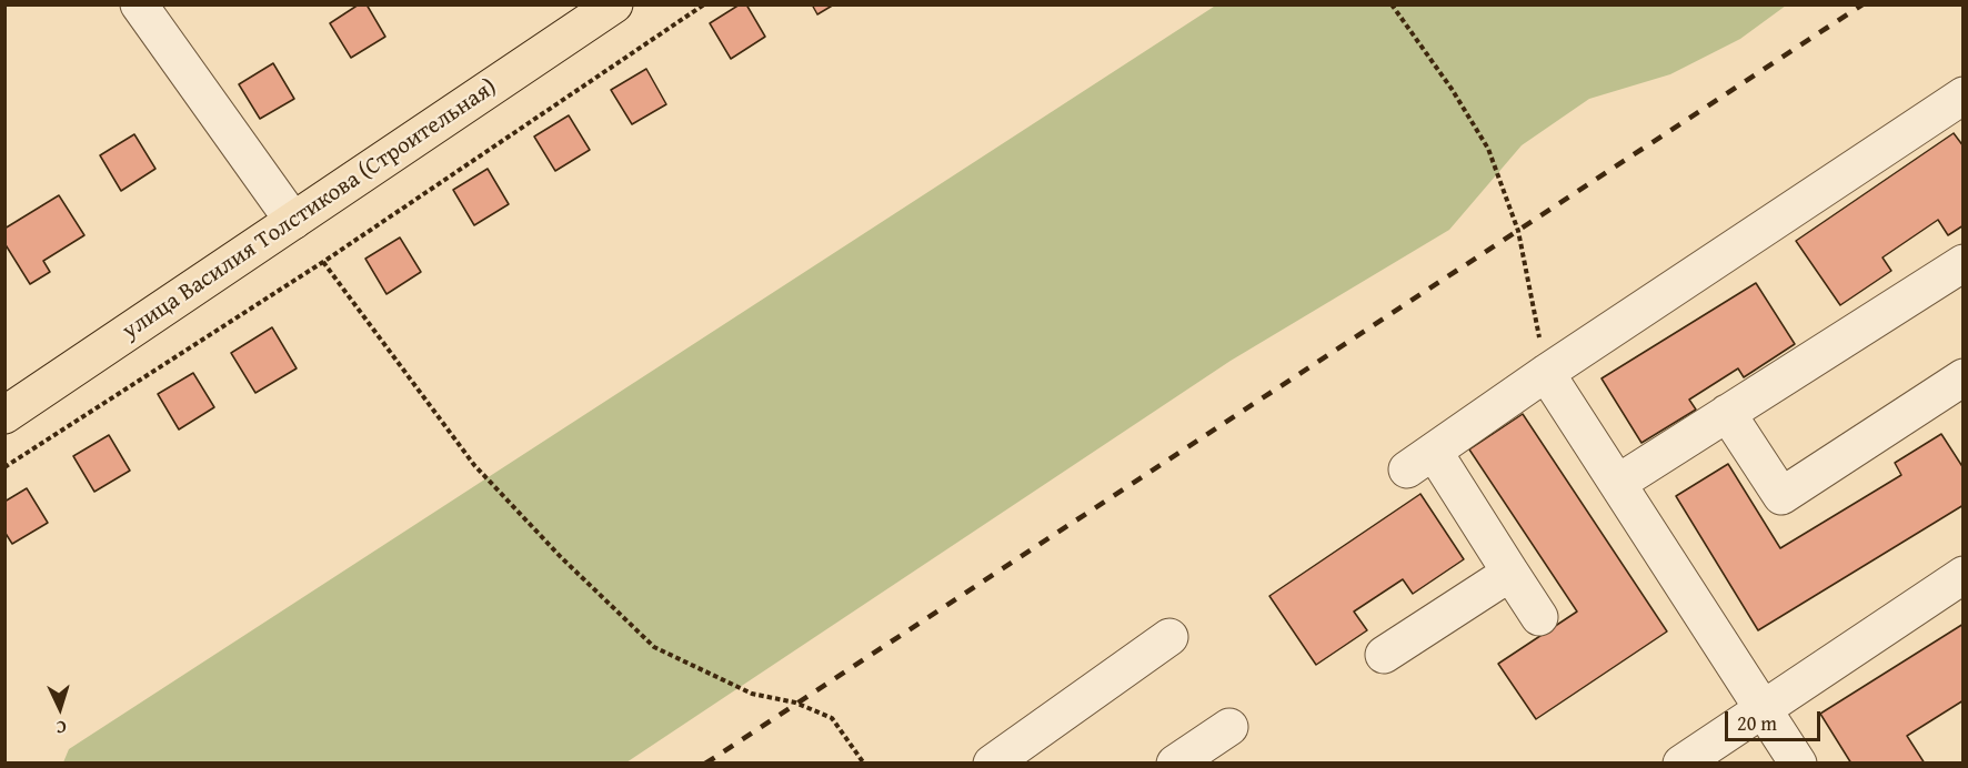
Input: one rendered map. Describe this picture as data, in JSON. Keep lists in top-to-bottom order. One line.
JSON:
{"streets":{"main road":["улица Василия Толстикова (Строительная)"]},"scale_bar":"20 m","north":"bottom"}
